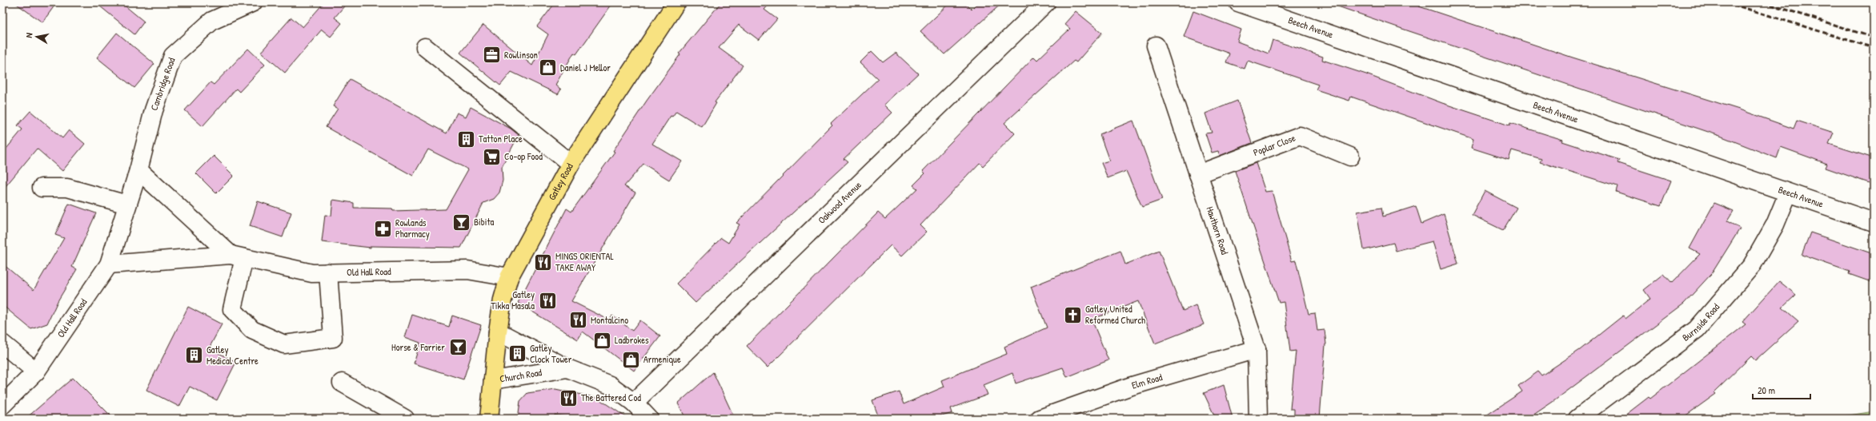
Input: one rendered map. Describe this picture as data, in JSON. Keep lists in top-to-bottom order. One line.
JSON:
{"streets":{"main road":["Gatley Road"],"street":["Beech Avenue","Cambridge Road","Poplar Close","Oakwood Avenue","Hawthorn Road","Old Hall Road","Burnside Road","Church Road","Elm Road"]},"crossings":[["Beech Avenue","Burnside Road"],["Cambridge Road","Old Hall Road"],["Poplar Close","Hawthorn Road"],["Gatley Road","Old Hall Road"],["Gatley Road","Church Road"],["Oakwood Avenue","Church Road"],["Hawthorn Road","Elm Road"]],"places":{"office":["Rowlinson"],"shop":["Daniel J Mellor","Ladbrokes","Armenique"],"building":["Tatton Place","Gatley Clock Tower","Gatley Medical Centre"],"supermarket":["Co-op Food"],"bar":["Bibita","Horse & Farrier"],"pharmacy":["Rowlands Pharmacy"],"restaurant":["MINGS ORIENTAL TAKE AWAY","Gatley Tikka Masala","Montalcino","The Battered Cod"],"church":["Gatley United Reformed Church"]},"scale_bar":"20 m","north":"left"}
